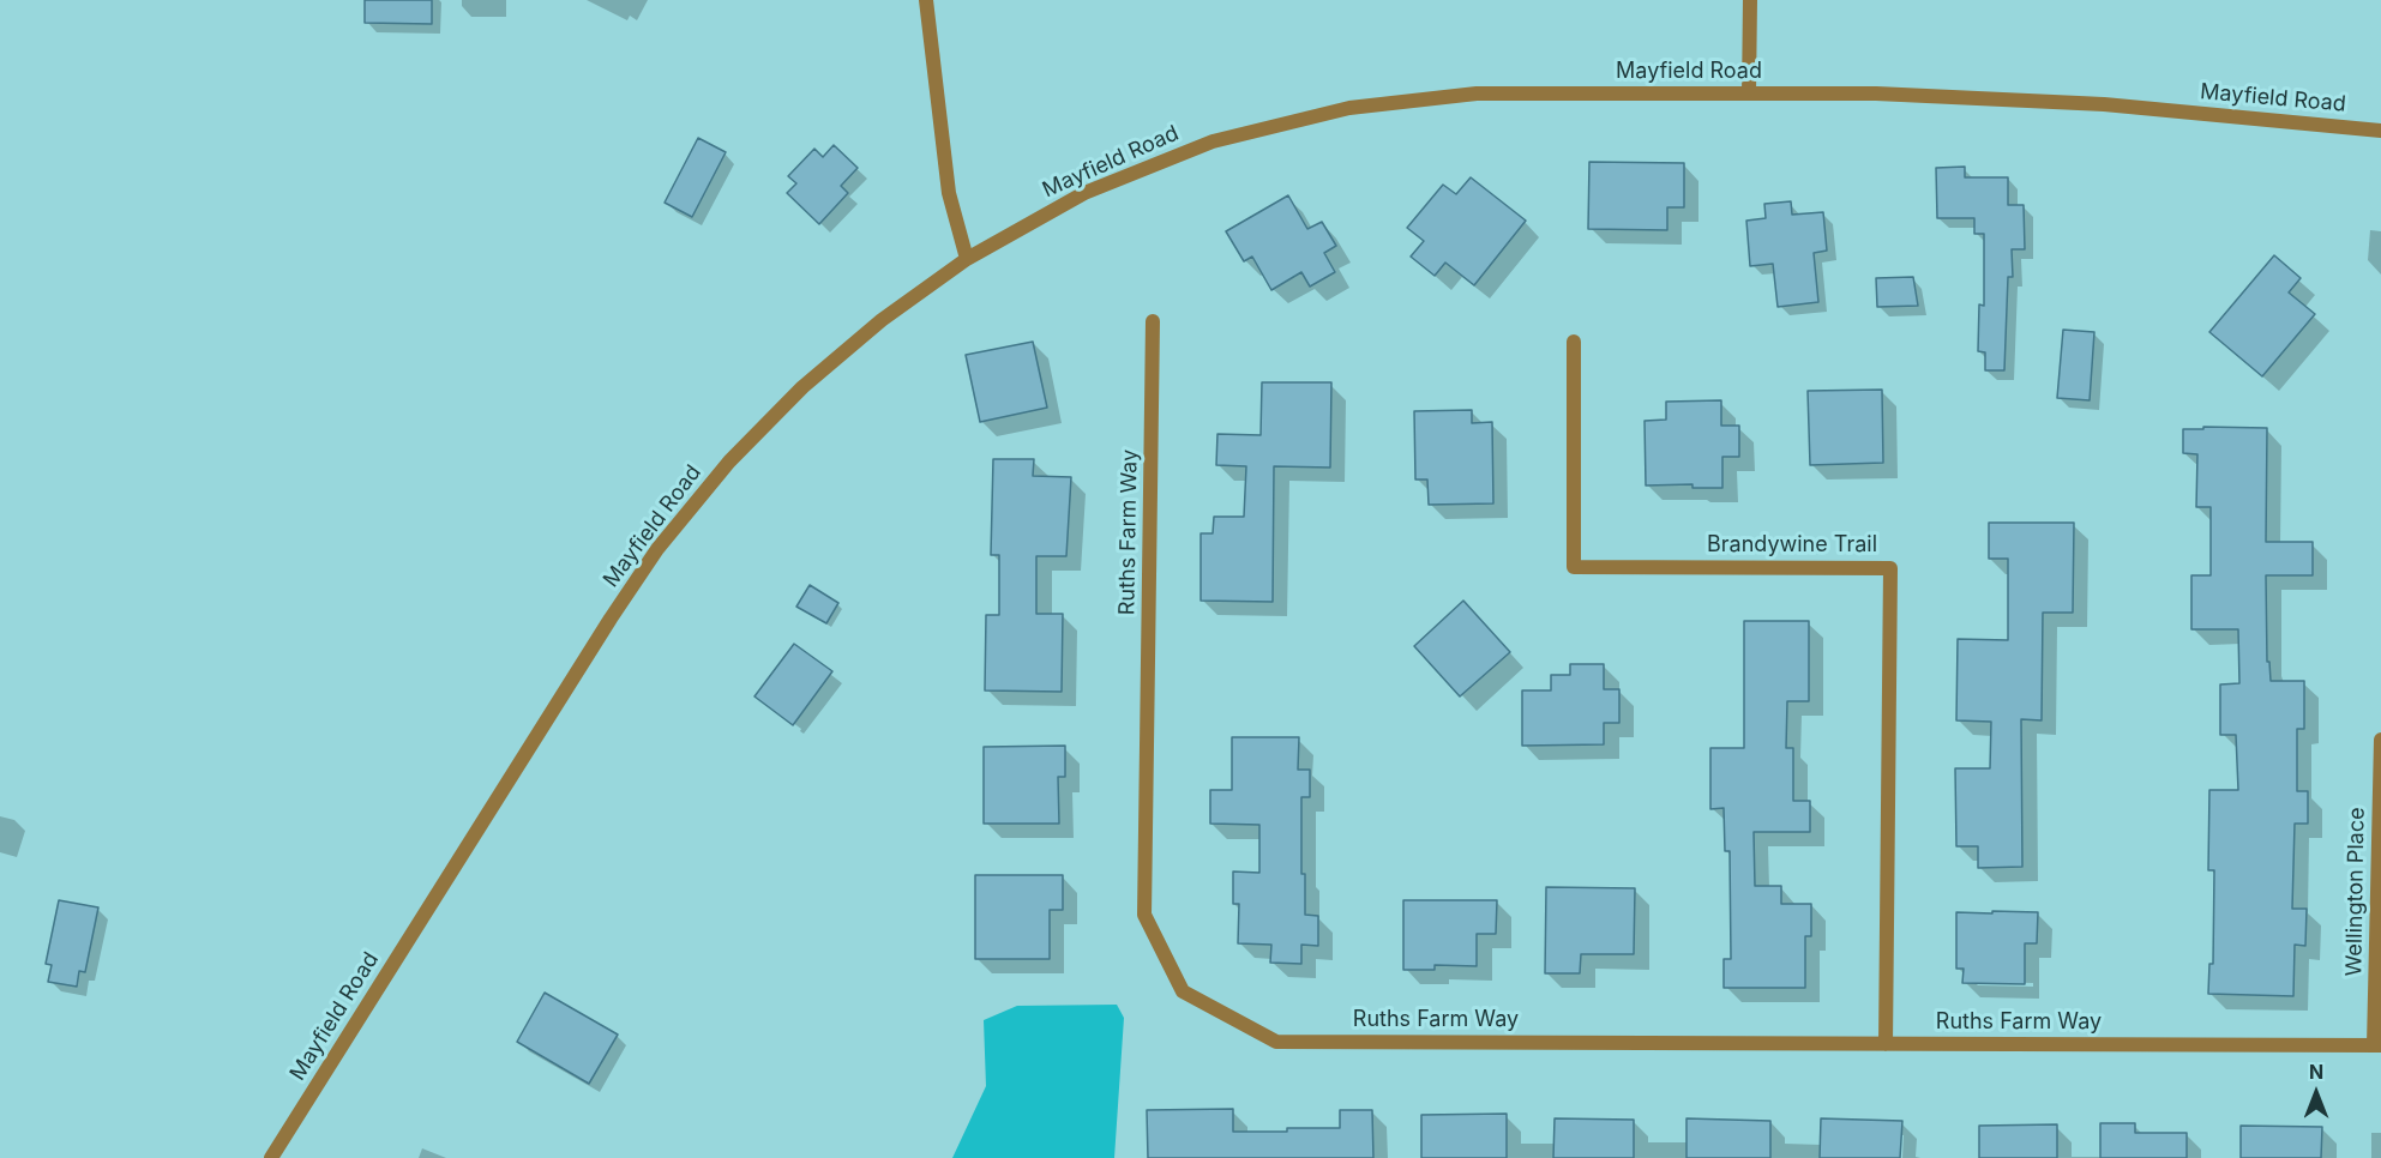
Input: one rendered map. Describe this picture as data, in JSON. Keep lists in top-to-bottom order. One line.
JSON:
{"streets":{"street":["Mayfield Road","Ruths Farm Way","Brandywine Trail","Wellington Place"]},"crossings":[["Ruths Farm Way","Brandywine Trail"],["Ruths Farm Way","Wellington Place"]],"north":"top"}
